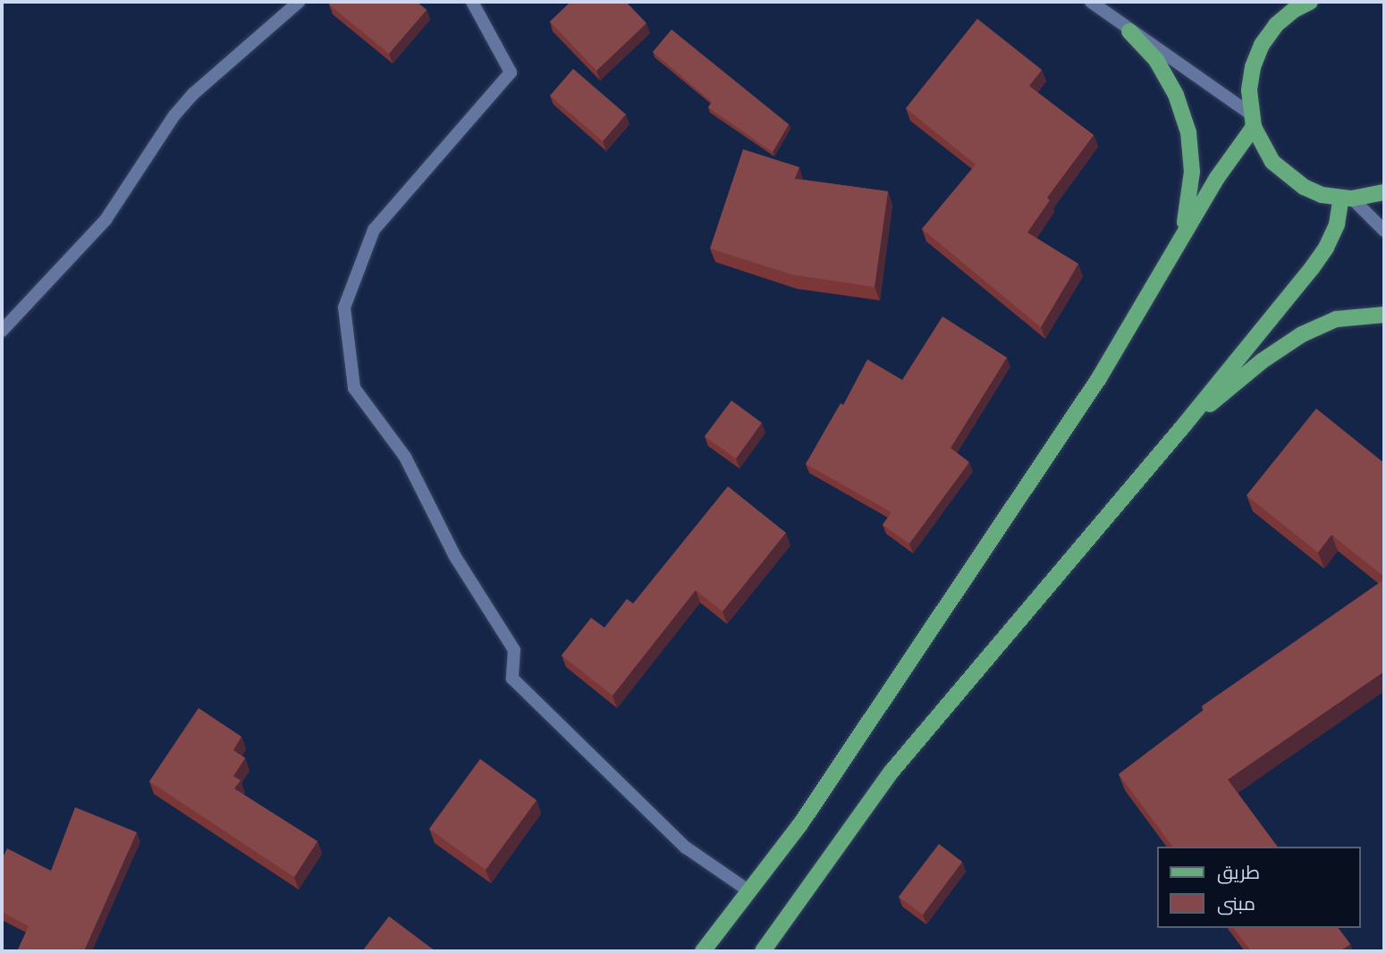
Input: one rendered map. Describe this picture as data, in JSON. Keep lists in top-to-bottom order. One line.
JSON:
{"legend":["طريق","مبنى"]}
